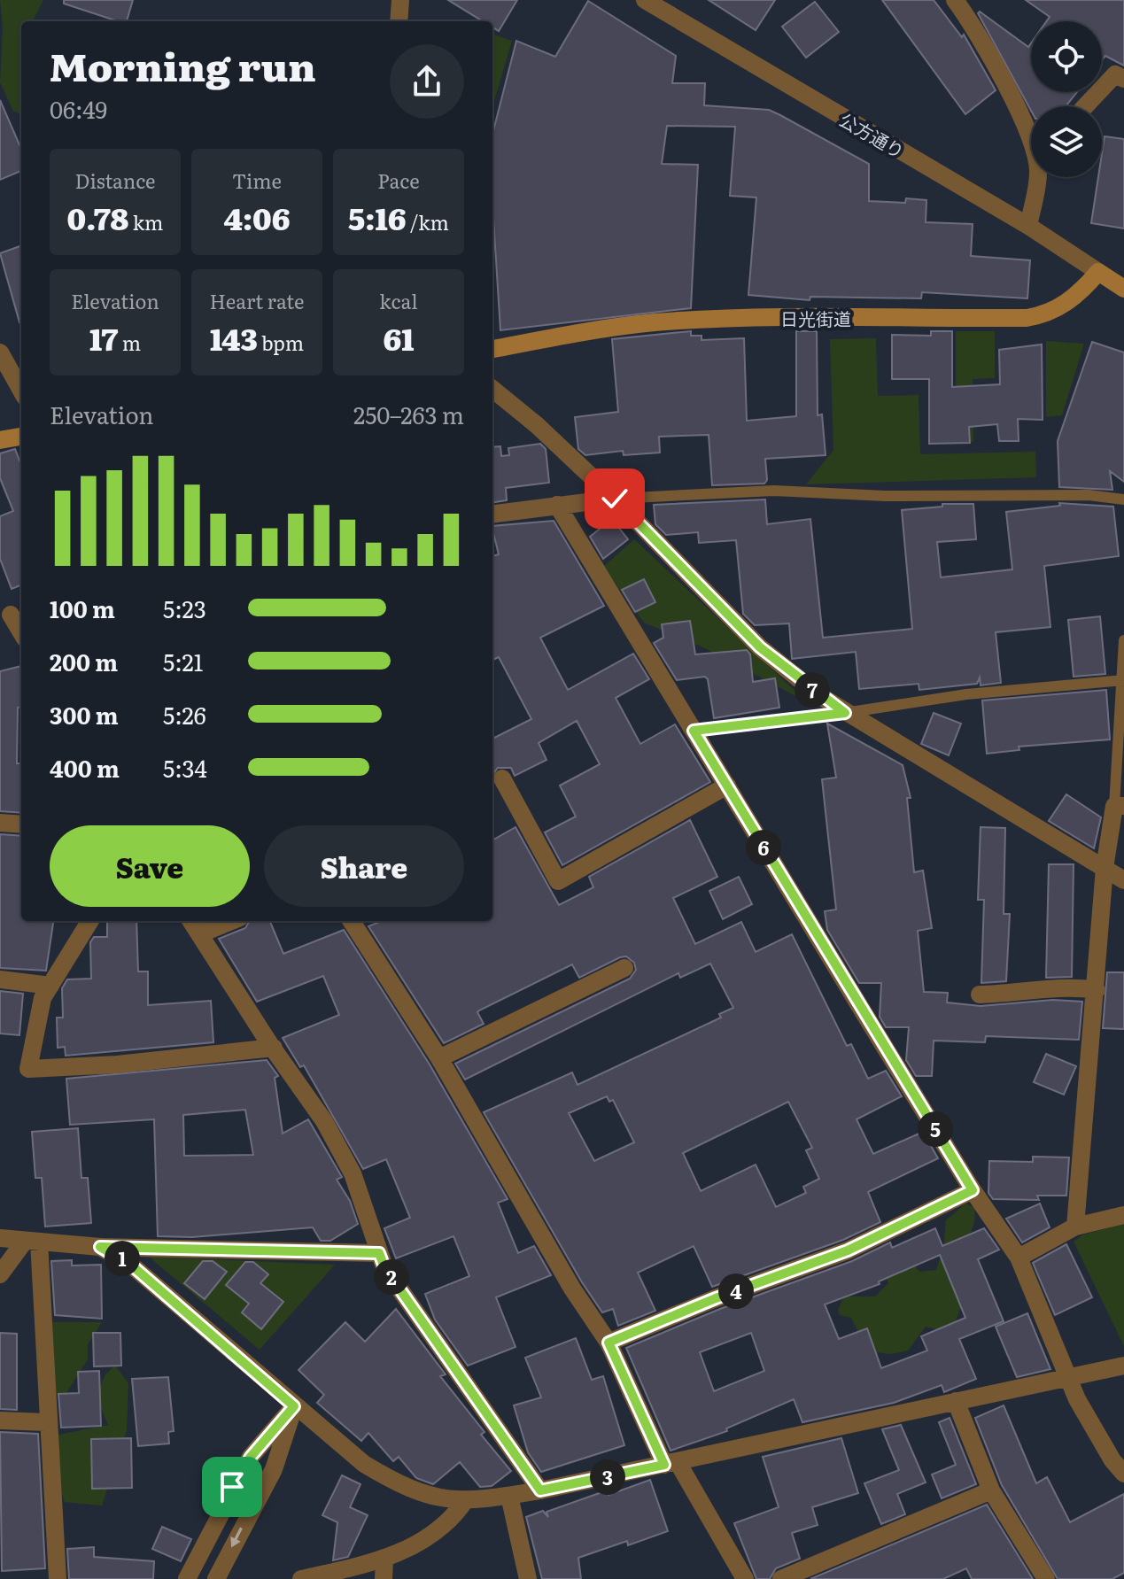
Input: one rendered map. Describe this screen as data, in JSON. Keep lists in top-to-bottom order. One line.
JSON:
{"streets":{"main road":["日光街道"],"street":["公方通り"]},"crossings":[["公方通り","日光街道"]],"page":{"heading":["Morning run","06:49"],"stats":[["Distance","0.78 km"],["Time","4:06"],["Pace","5:16 /km"],["Elevation","17 m"],["Heart rate","143 bpm"],["kcal","61"]],"chart":["Elevation","250–263 m"],"list":[{"name":"100 m","note":"5:23"},{"name":"200 m","note":"5:21"},{"name":"300 m","note":"5:26"},{"name":"400 m","note":"5:34"}],"pins":["7","6","5","1","2","4","3"],"buttons":["Save","Share"]}}
